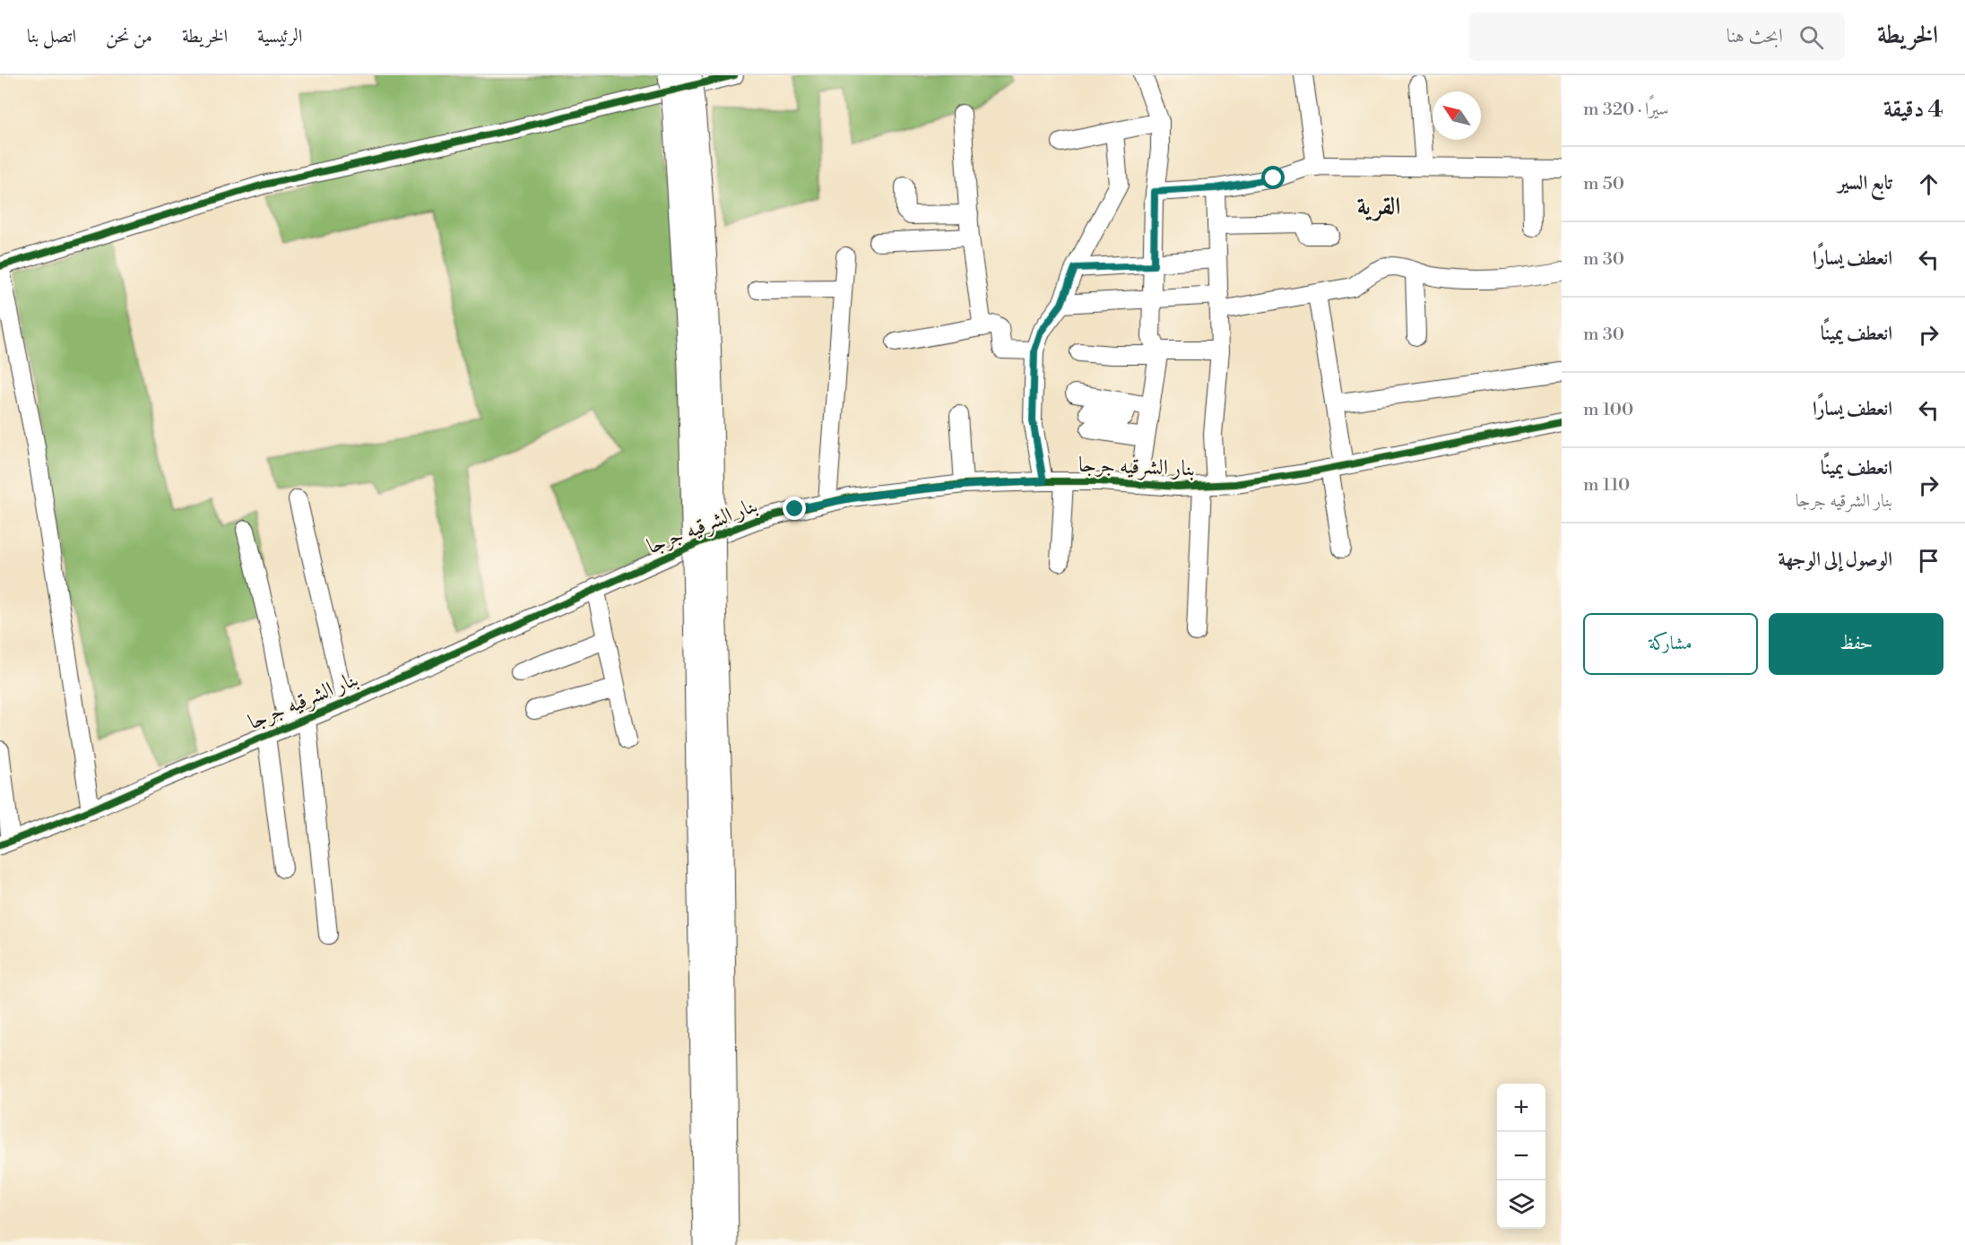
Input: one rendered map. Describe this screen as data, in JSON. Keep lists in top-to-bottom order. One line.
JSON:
{"streets":{"street":["بنار الشرقيه جرجا"]},"districts":["القرية"],"north":"top left","page":{"header":"الخريطة","search":"ابحث هنا","nav":["الرئيسية","الخريطة","من نحن","اتصل بنا"],"heading":["4 دقيقة","سيرًا · 320 m"],"list":[["تابع السير","50 m"],["انعطف يسارًا","30 m"],["انعطف يمينًا","30 m"],["انعطف يسارًا","100 m"],["انعطف يمينًا","بنار الشرقيه جرجا","110 m"],"الوصول إلى الوجهة"],"buttons":["حفظ","مشاركة"],"map_buttons":["+","−"]}}
